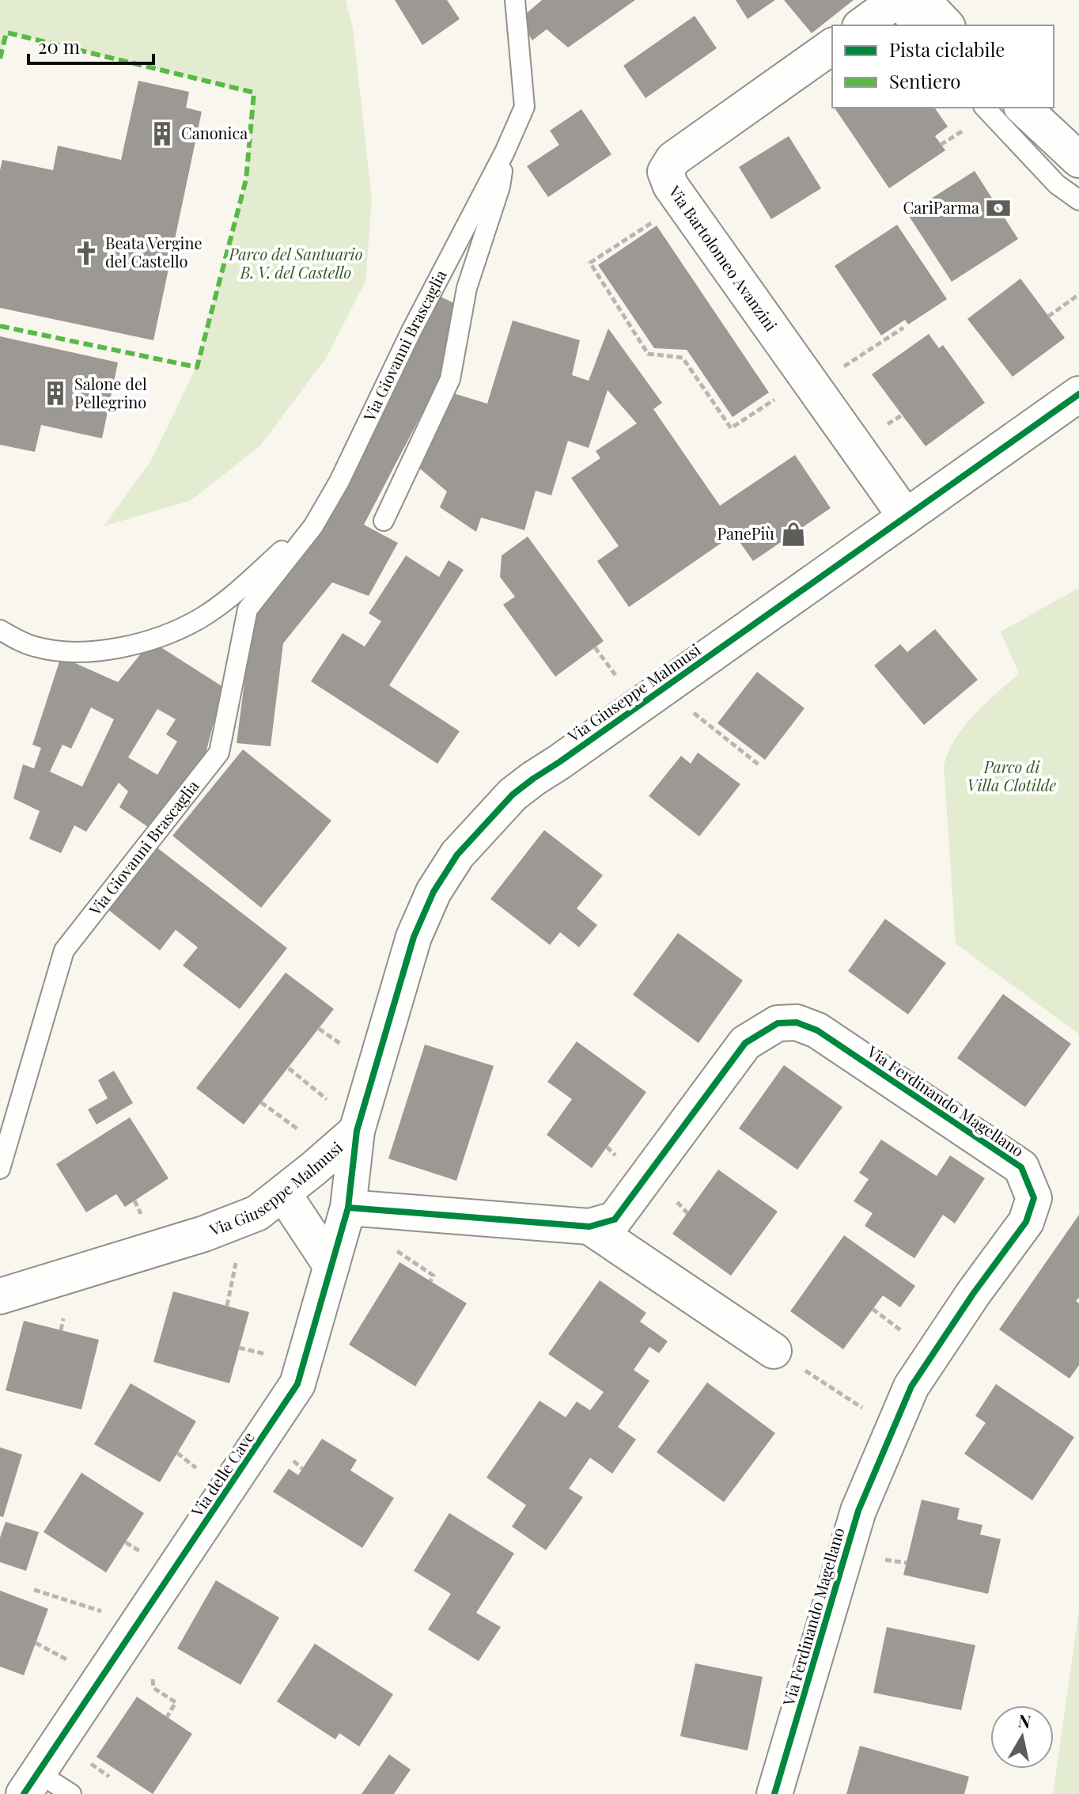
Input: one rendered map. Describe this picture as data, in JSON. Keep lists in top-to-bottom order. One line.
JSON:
{"streets":{"street":["Via Bartolomeo Avanzini","Via Giuseppe Malmusi","Via Ferdinando Magellano","Via delle Cave"],"lane":["Via Giovanni Brascaglia"]},"crossings":[["Via Bartolomeo Avanzini","Via Giuseppe Malmusi"],["Via Giuseppe Malmusi","Via delle Cave"],["Via Ferdinando Magellano","Via delle Cave"]],"parks":["Parco del Santuario B. V. del Castello","Parco di Villa Clotilde"],"places":{"building":["Canonica","Salone del Pellegrino"],"bank":["CariParma"],"church":["Beata Vergine del Castello"],"shop":["PanePiù"]},"legend":["Pista ciclabile","Sentiero"],"scale_bar":"20 m","north":"top"}
